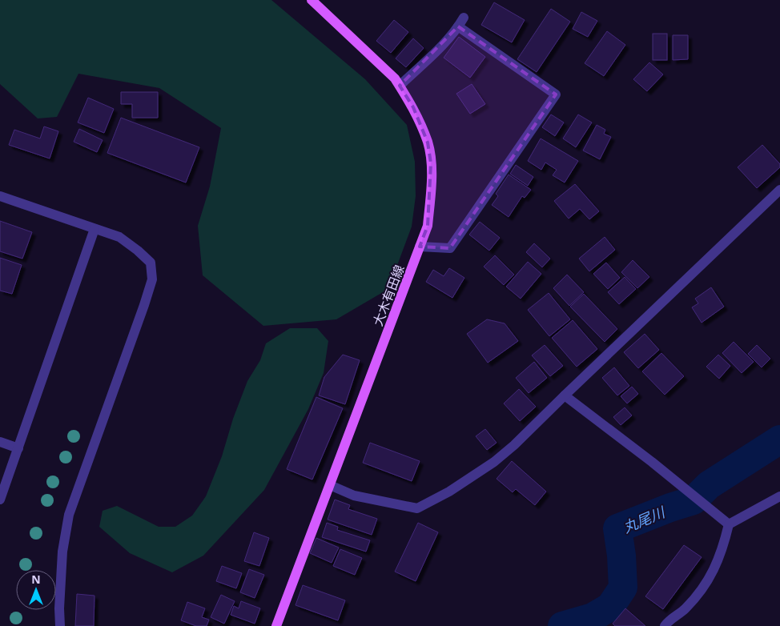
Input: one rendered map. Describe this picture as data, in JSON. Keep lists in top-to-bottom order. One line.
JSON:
{"streets":{"main road":["大木有田線"]},"water":["丸尾川"],"north":"top"}
